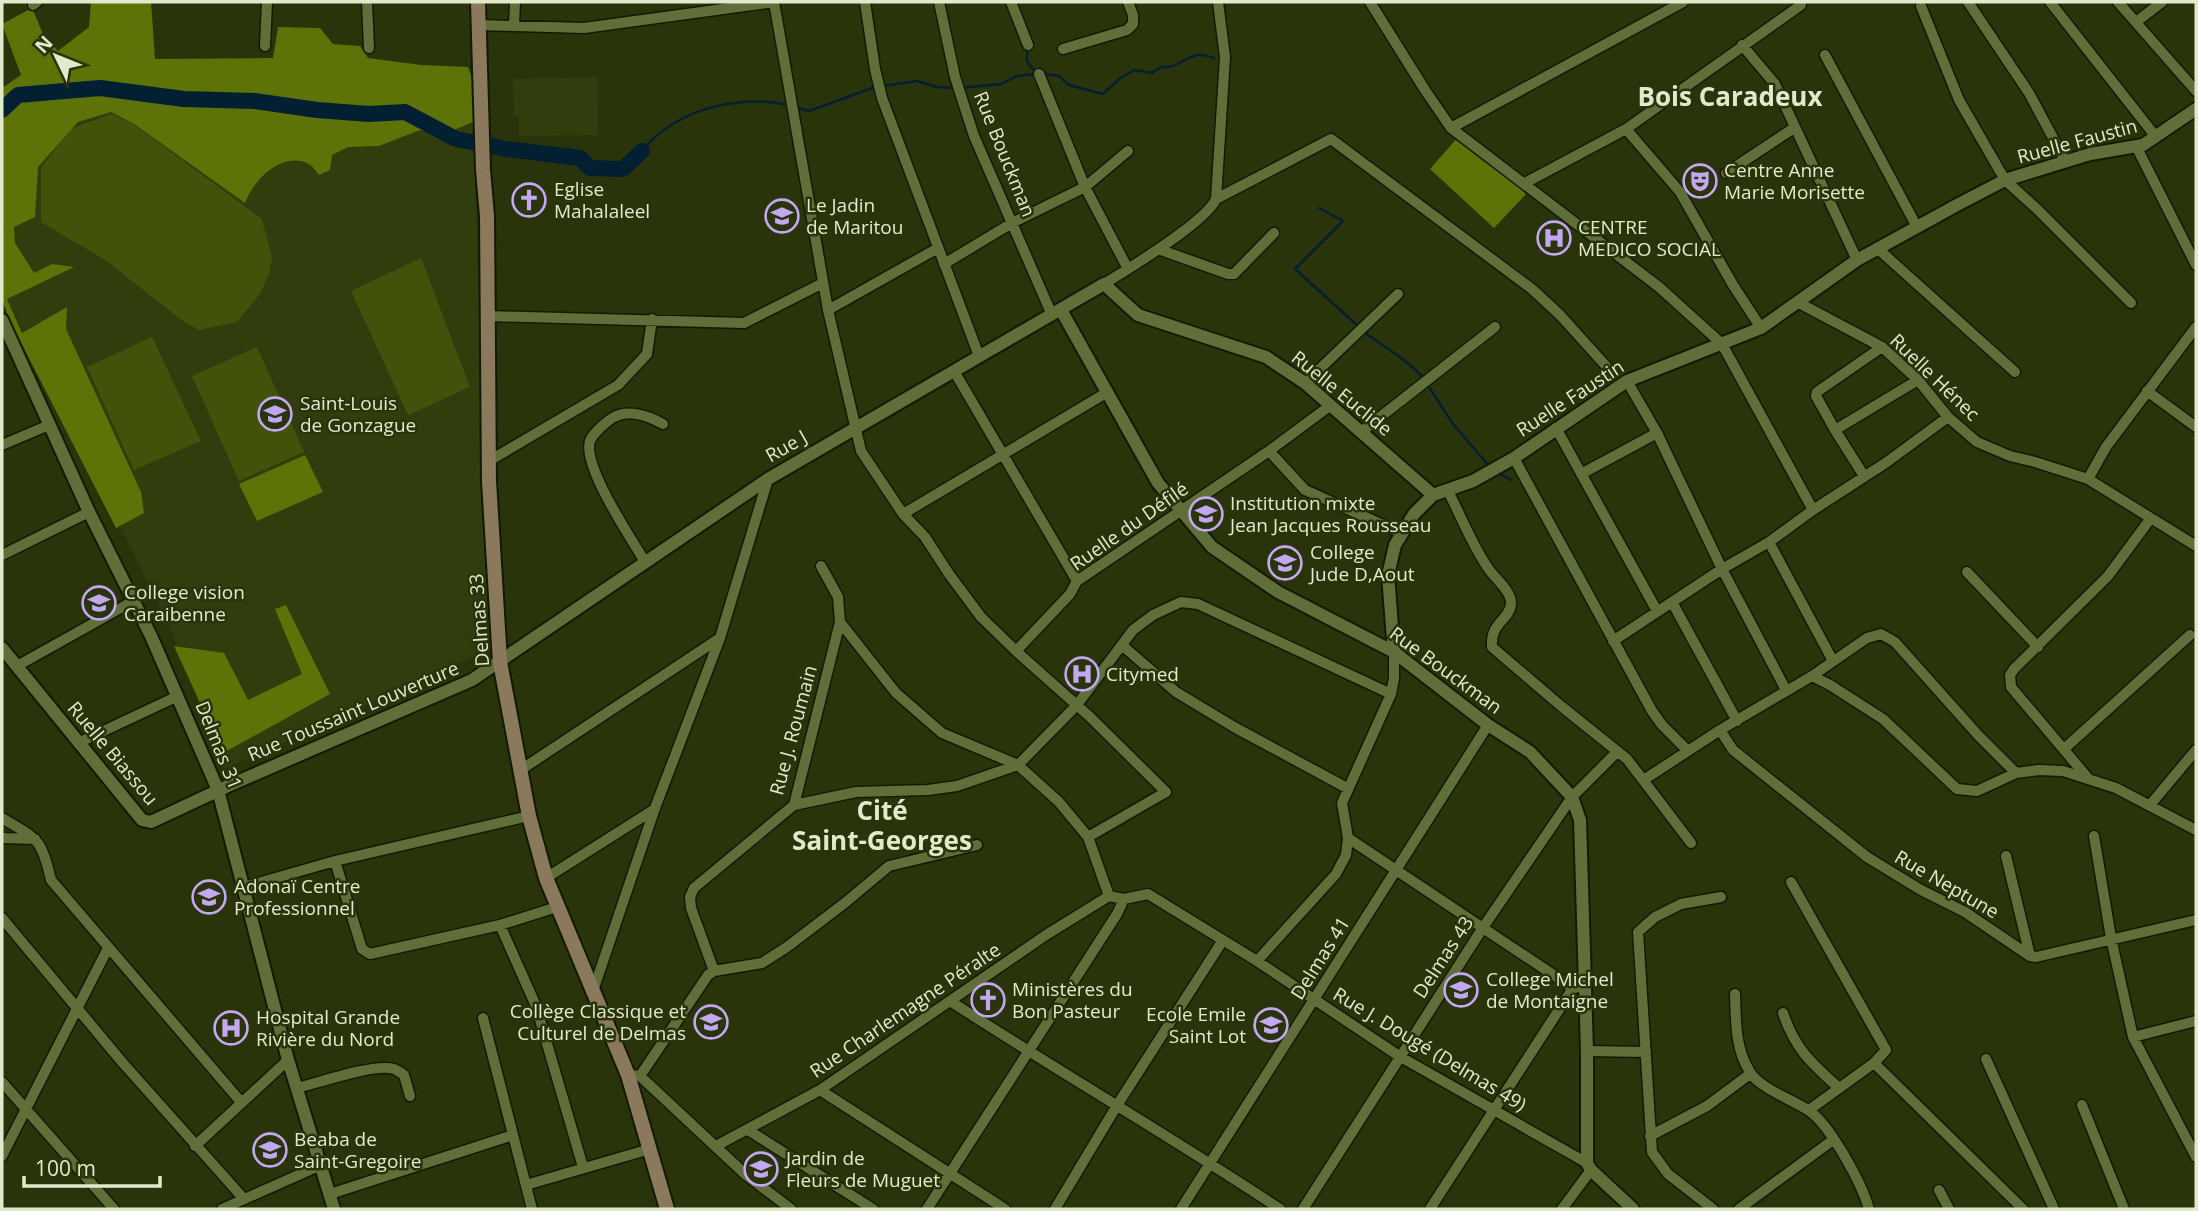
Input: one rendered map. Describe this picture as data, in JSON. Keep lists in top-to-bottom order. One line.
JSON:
{"streets":{"main road":["Delmas 33"],"street":["Ruelle Faustin","Rue Bouckman","Ruelle Hénec","Ruelle Euclide","Rue J","Ruelle du Défilé","Rue Toussaint Louverture","Rue J. Roumain","Delmas 31","Ruelle Biassou","Rue Neptune","Delmas 43","Delmas 41","Rue Charlemagne Péralte","Rue J. Dougé (Delmas 49)"]},"crossings":[["Ruelle Faustin","Ruelle Hénec"],["Ruelle Faustin","Ruelle Euclide"],["Rue Bouckman","Rue J"],["Rue Bouckman","Ruelle du Défilé"],["Rue Bouckman","Delmas 43"],["Rue Bouckman","Delmas 41"],["Rue Bouckman","Rue J. Dougé (Delmas 49)"],["Ruelle Euclide","Rue J"],["Ruelle Euclide","Ruelle du Défilé"],["Rue J","Delmas 33"],["Rue J","Rue Toussaint Louverture"],["Delmas 33","Rue Toussaint Louverture"],["Rue Toussaint Louverture","Delmas 31"],["Rue Toussaint Louverture","Ruelle Biassou"],["Delmas 31","Ruelle Biassou"],["Delmas 43","Rue J. Dougé (Delmas 49)"],["Delmas 41","Rue J. Dougé (Delmas 49)"],["Rue Charlemagne Péralte","Rue J. Dougé (Delmas 49)"]],"districts":["Bois Caradeux","Cité Saint-Georges"],"places":{"theatre":["Centre Anne Marie Morisette"],"church":["Eglise Mahalaleel","Ministères du Bon Pasteur"],"school or university":["Le Jadin de Maritou","Saint-Louis de Gonzague","Institution mixte Jean Jacques Rousseau","College Jude D,Aout","College vision Caraibenne","Adonaï Centre Professionnel","College Michel de Montaigne","Collège Classique et Culturel de Delmas","Ecole Emile Saint Lot","Beaba de Saint-Gregoire","Jardin de Fleurs de Muguet"],"hospital":["CENTRE MEDICO SOCIAL","Citymed","Hospital Grande Rivière du Nord"]},"scale_bar":"100 m","north":"top left"}
